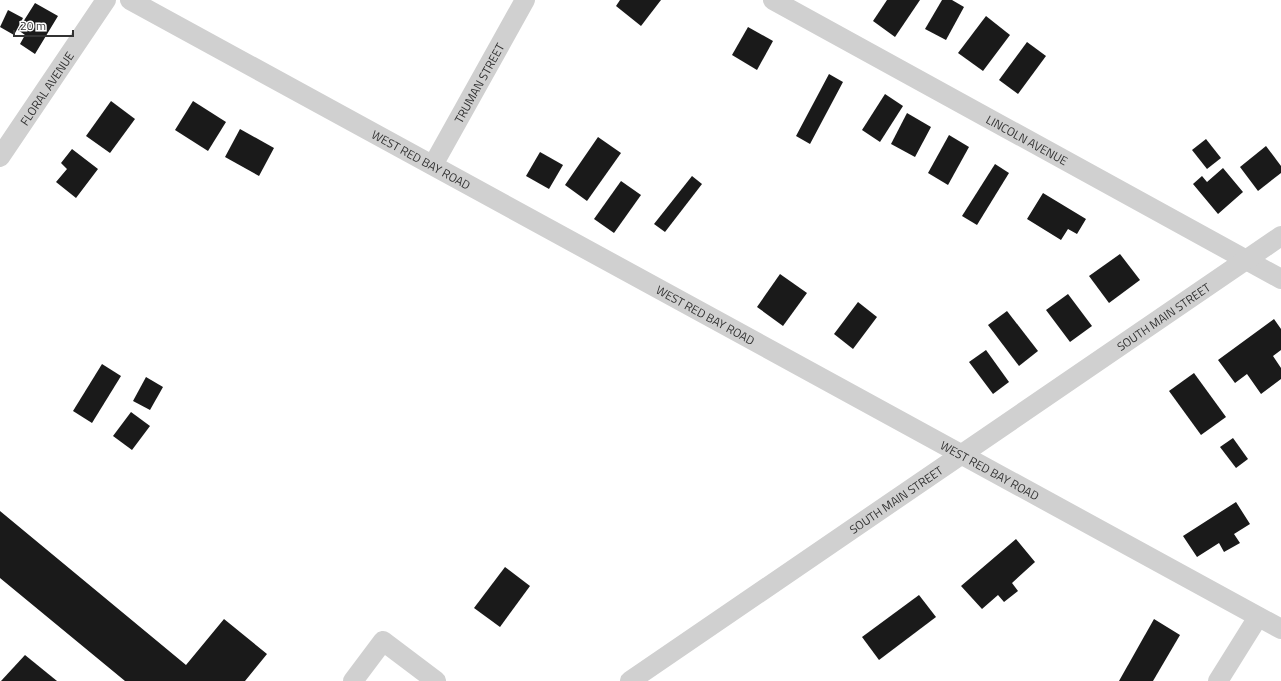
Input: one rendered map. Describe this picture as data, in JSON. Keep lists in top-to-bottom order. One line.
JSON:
{"streets":{"street":["TRUMAN STREET","FLORAL AVENUE","LINCOLN AVENUE","WEST RED BAY ROAD","SOUTH MAIN STREET"]},"crossings":[["TRUMAN STREET","WEST RED BAY ROAD"],["LINCOLN AVENUE","SOUTH MAIN STREET"],["WEST RED BAY ROAD","SOUTH MAIN STREET"]],"scale_bar":"20 m"}
